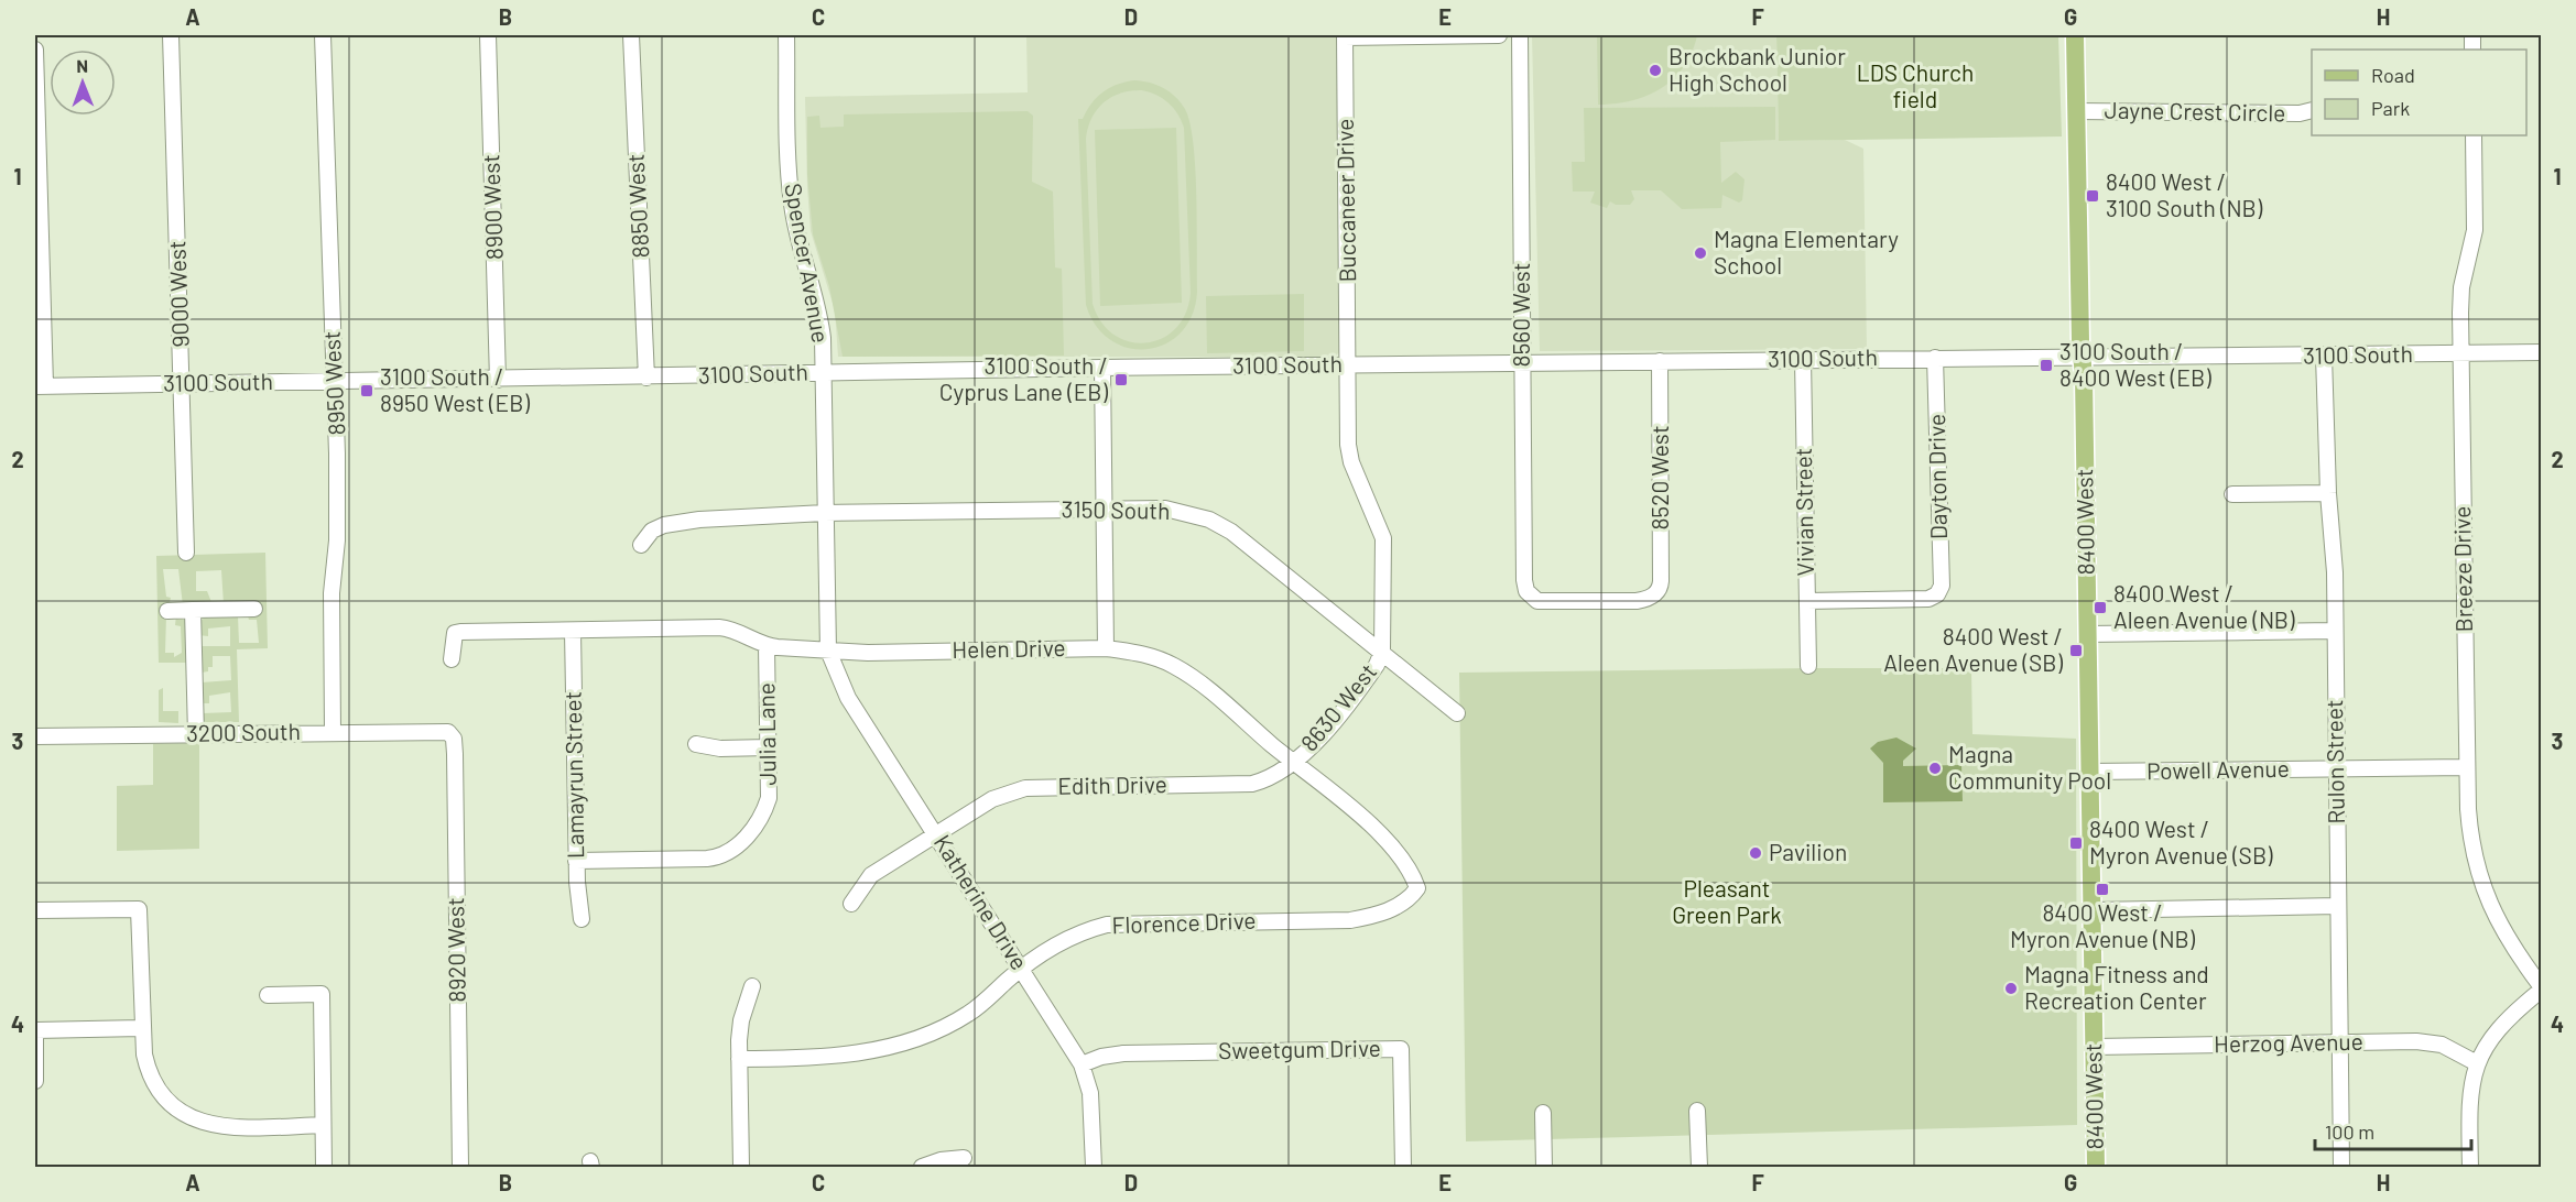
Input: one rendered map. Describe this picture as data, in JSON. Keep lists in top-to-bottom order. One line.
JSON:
{"streets":{"main road":["8400 West"],"street":["Jayne Crest Circle","Buccaneer Drive","8850 West","8900 West","Spencer Avenue","9000 West","8560 West","3100 South","8950 West","Dayton Drive","8520 West","3150 South","Vivian Street","Breeze Drive","Helen Drive","8630 West","3200 South","Julia Lane","Rulon Street","Powell Avenue","Lamayrun Street","Edith Drive","Katherine Drive","Florence Drive","8920 West","Herzog Avenue","Sweetgum Drive"]},"crossings":[["Jayne Crest Circle","8400 West"],["Buccaneer Drive","3100 South"],["Buccaneer Drive","3150 South"],["Buccaneer Drive","8630 West"],["8850 West","3100 South"],["8900 West","3100 South"],["Spencer Avenue","3100 South"],["Spencer Avenue","3150 South"],["Spencer Avenue","Helen Drive"],["Spencer Avenue","Katherine Drive"],["9000 West","3100 South"],["8560 West","3100 South"],["8560 West","8520 West"],["3100 South","8950 West"],["3100 South","Dayton Drive"],["3100 South","8520 West"],["3100 South","Vivian Street"],["3100 South","8400 West"],["3100 South","Breeze Drive"],["3100 South","Rulon Street"],["8950 West","3200 South"],["Dayton Drive","Vivian Street"],["3150 South","8630 West"],["8400 West","Powell Avenue"],["8400 West","Herzog Avenue"],["Breeze Drive","Powell Avenue"],["Helen Drive","8630 West"],["Helen Drive","Julia Lane"],["Helen Drive","Lamayrun Street"],["Helen Drive","Edith Drive"],["Helen Drive","Katherine Drive"],["Helen Drive","Florence Drive"],["8630 West","Edith Drive"],["3200 South","8920 West"],["Julia Lane","Lamayrun Street"],["Rulon Street","Powell Avenue"],["Rulon Street","Herzog Avenue"],["Edith Drive","Katherine Drive"],["Katherine Drive","Florence Drive"],["Katherine Drive","Sweetgum Drive"]],"parks":["LDS Church field","Pleasant Green Park"],"places":{"other":["Brockbank Junior High School","Magna Elementary School","Magna Community Pool","Pavilion","Magna Fitness and Recreation Center"],"transit":["8400 West / 3100 South (NB)","3100 South / 8400 West (EB)","3100 South / Cyprus Lane (EB)","3100 South / 8950 West (EB)","8400 West / Aleen Avenue (NB)","8400 West / Aleen Avenue (SB)","8400 West / Myron Avenue (SB)","8400 West / Myron Avenue (NB)"]},"legend":["Road","Park"],"scale_bar":"100 m","north":"top","grid":{"columns":["A","B","C","D","E","F","G","H"],"rows":["1","2","3","4"]}}
